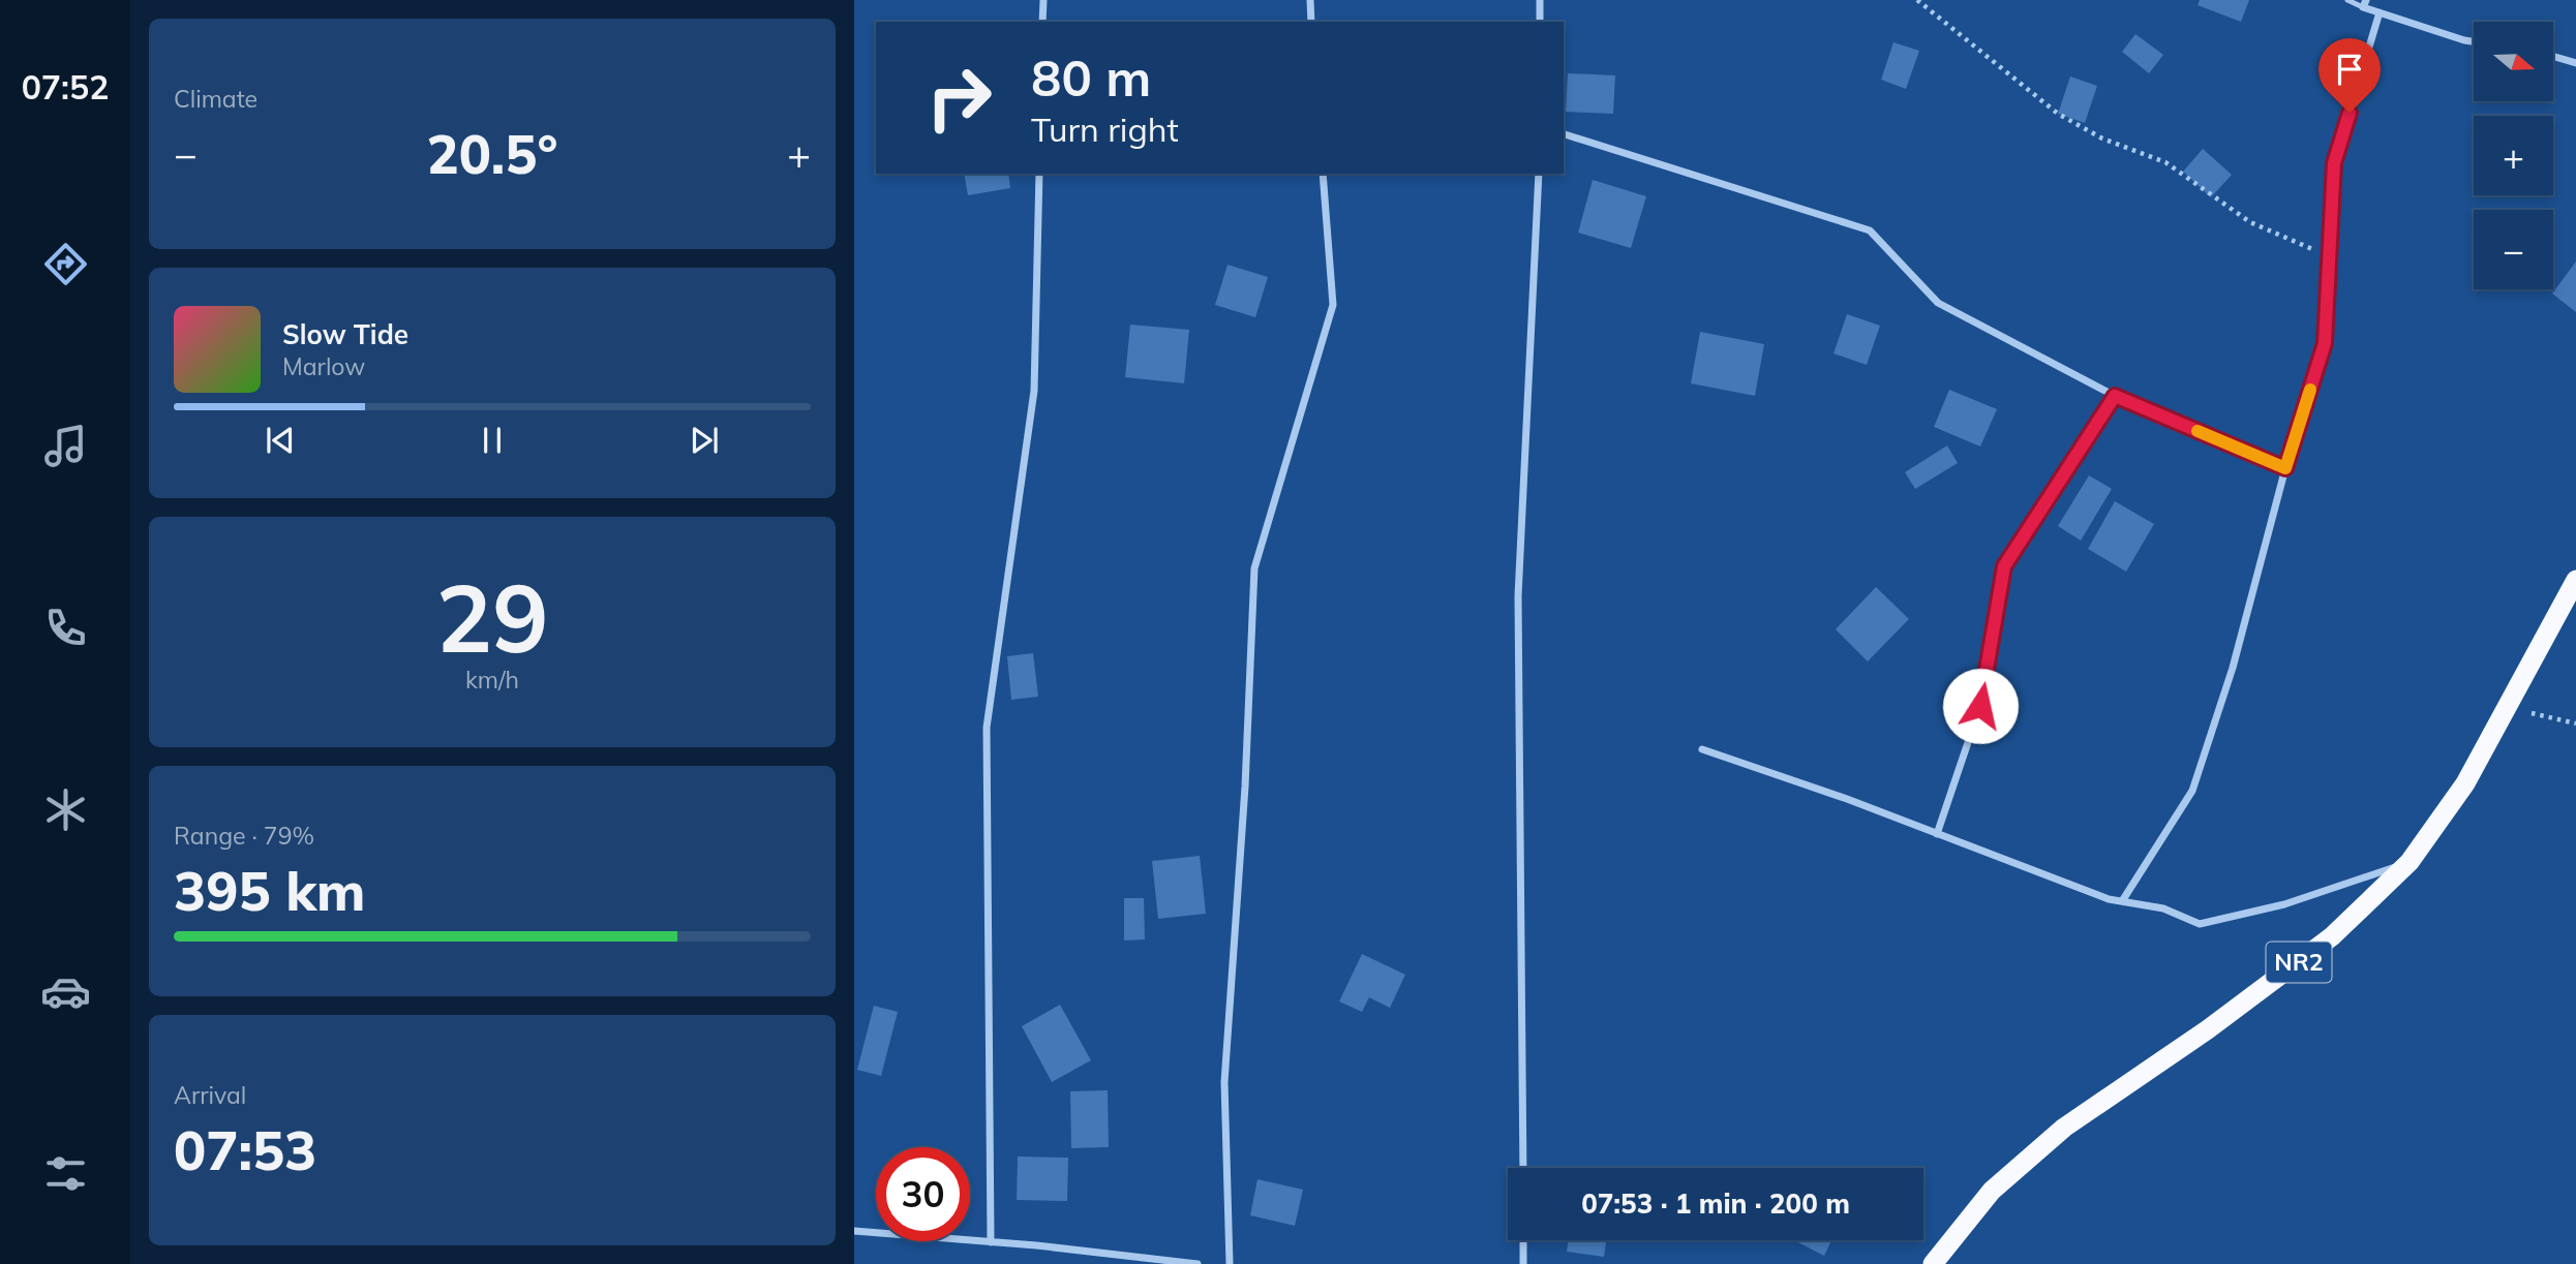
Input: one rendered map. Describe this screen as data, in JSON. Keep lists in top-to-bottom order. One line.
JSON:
{"streets":{"highway":["NR2"]},"north":"right","page":{"tabs":"07:52","tile":["Climate",["29","km/h"],["Range · 79%","395 km"],["Arrival","07:53"]],"map_buttons":["+","−"],"turn":["80 m","Turn right"],"heat":["−","20.5°","+"],"song":["Slow Tide","Marlow"],"limit":"30","trip":"07:53 · 1 min · 200 m"}}
